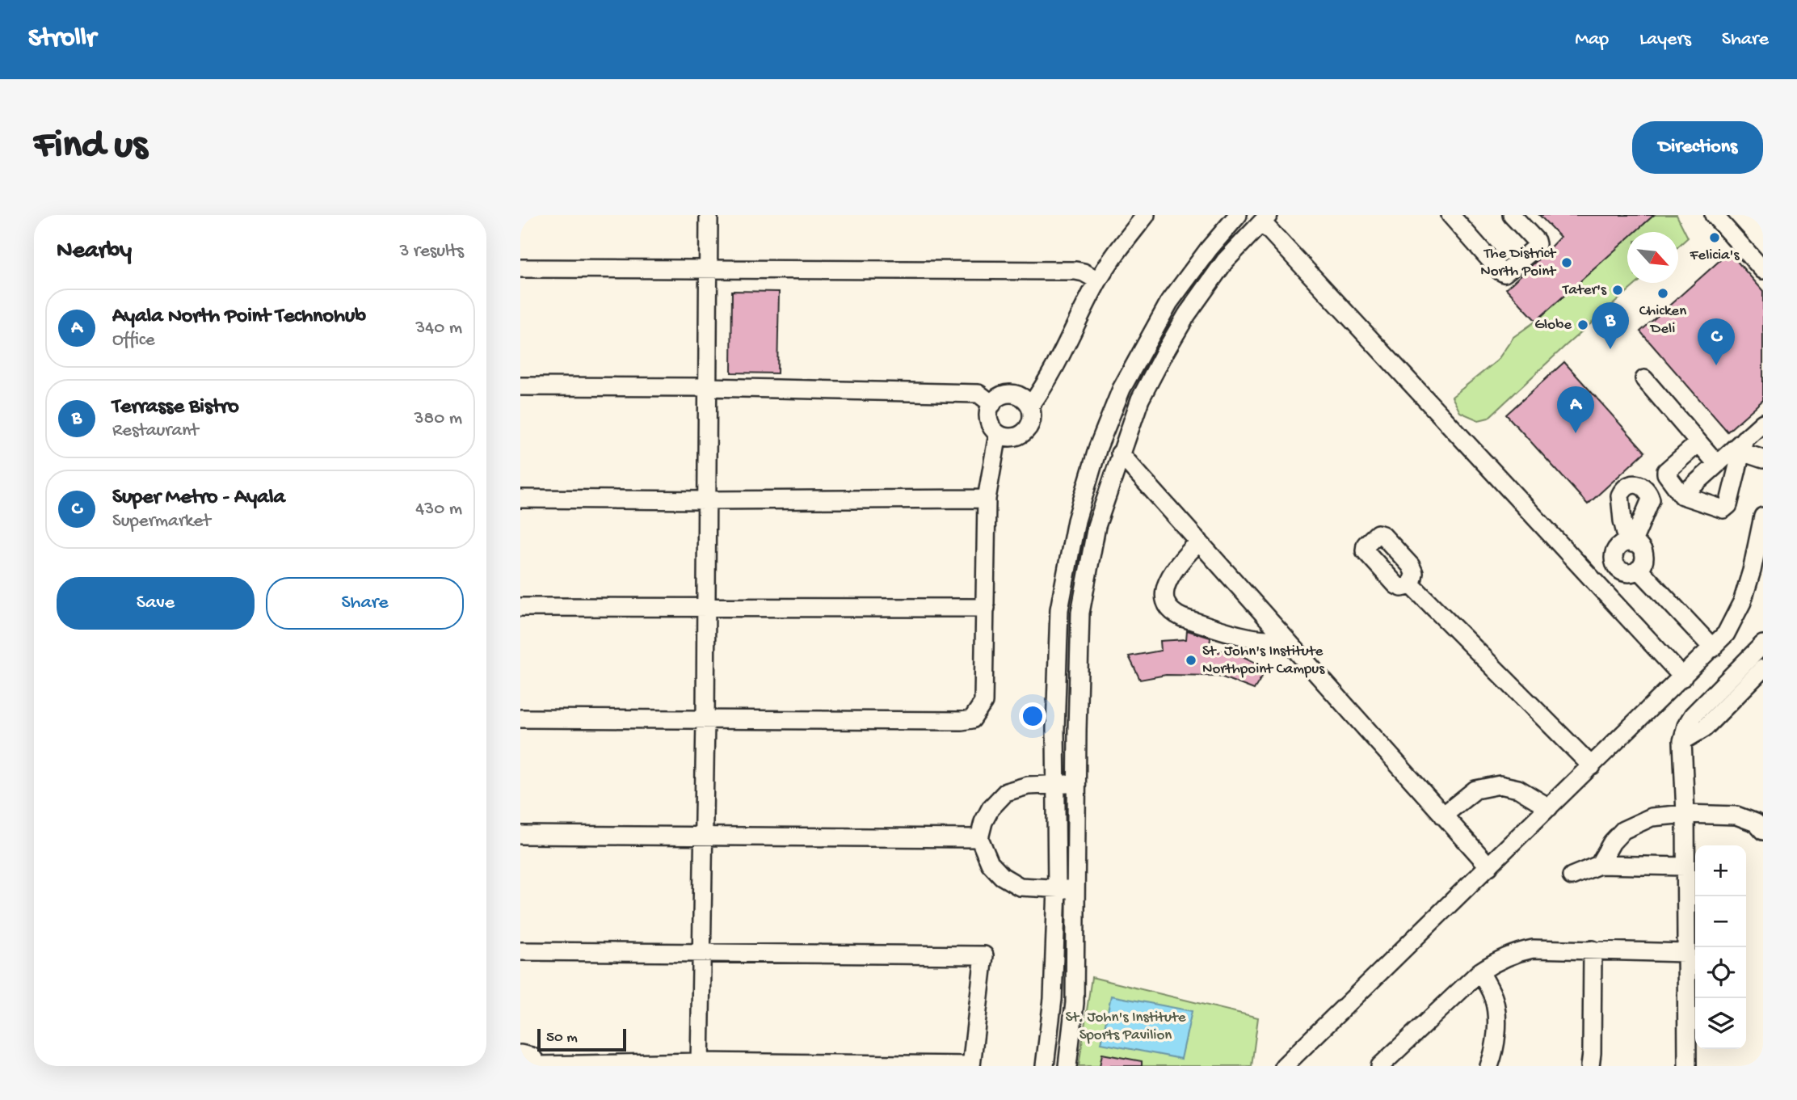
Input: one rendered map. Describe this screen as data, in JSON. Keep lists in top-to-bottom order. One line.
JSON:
{"parks":["St. John's Institute Sports Pavilion"],"places":["Felicia's","The District North Point","Tater's","Chicken Deli","Globe","St. John's Institute Northpoint Campus"],"scale_bar":"50 m","north":"bottom right","page":{"header":"Strollr","nav":["Map","Layers","Share"],"buttons":["Directions",["Save","Share"]],"title":"Find us","heading":["Nearby","3 results"],"list":[{"mark":"A","name":"Ayala North Point Technohub","note":"Office","value":"340 m"},{"mark":"B","name":"Terrasse Bistro","note":"Restaurant","value":"380 m"},{"mark":"C","name":"Super Metro - Ayala","note":"Supermarket","value":"430 m"}],"pins":["B","C","A"],"map_buttons":["+","−"],"scale":"50 m"}}
